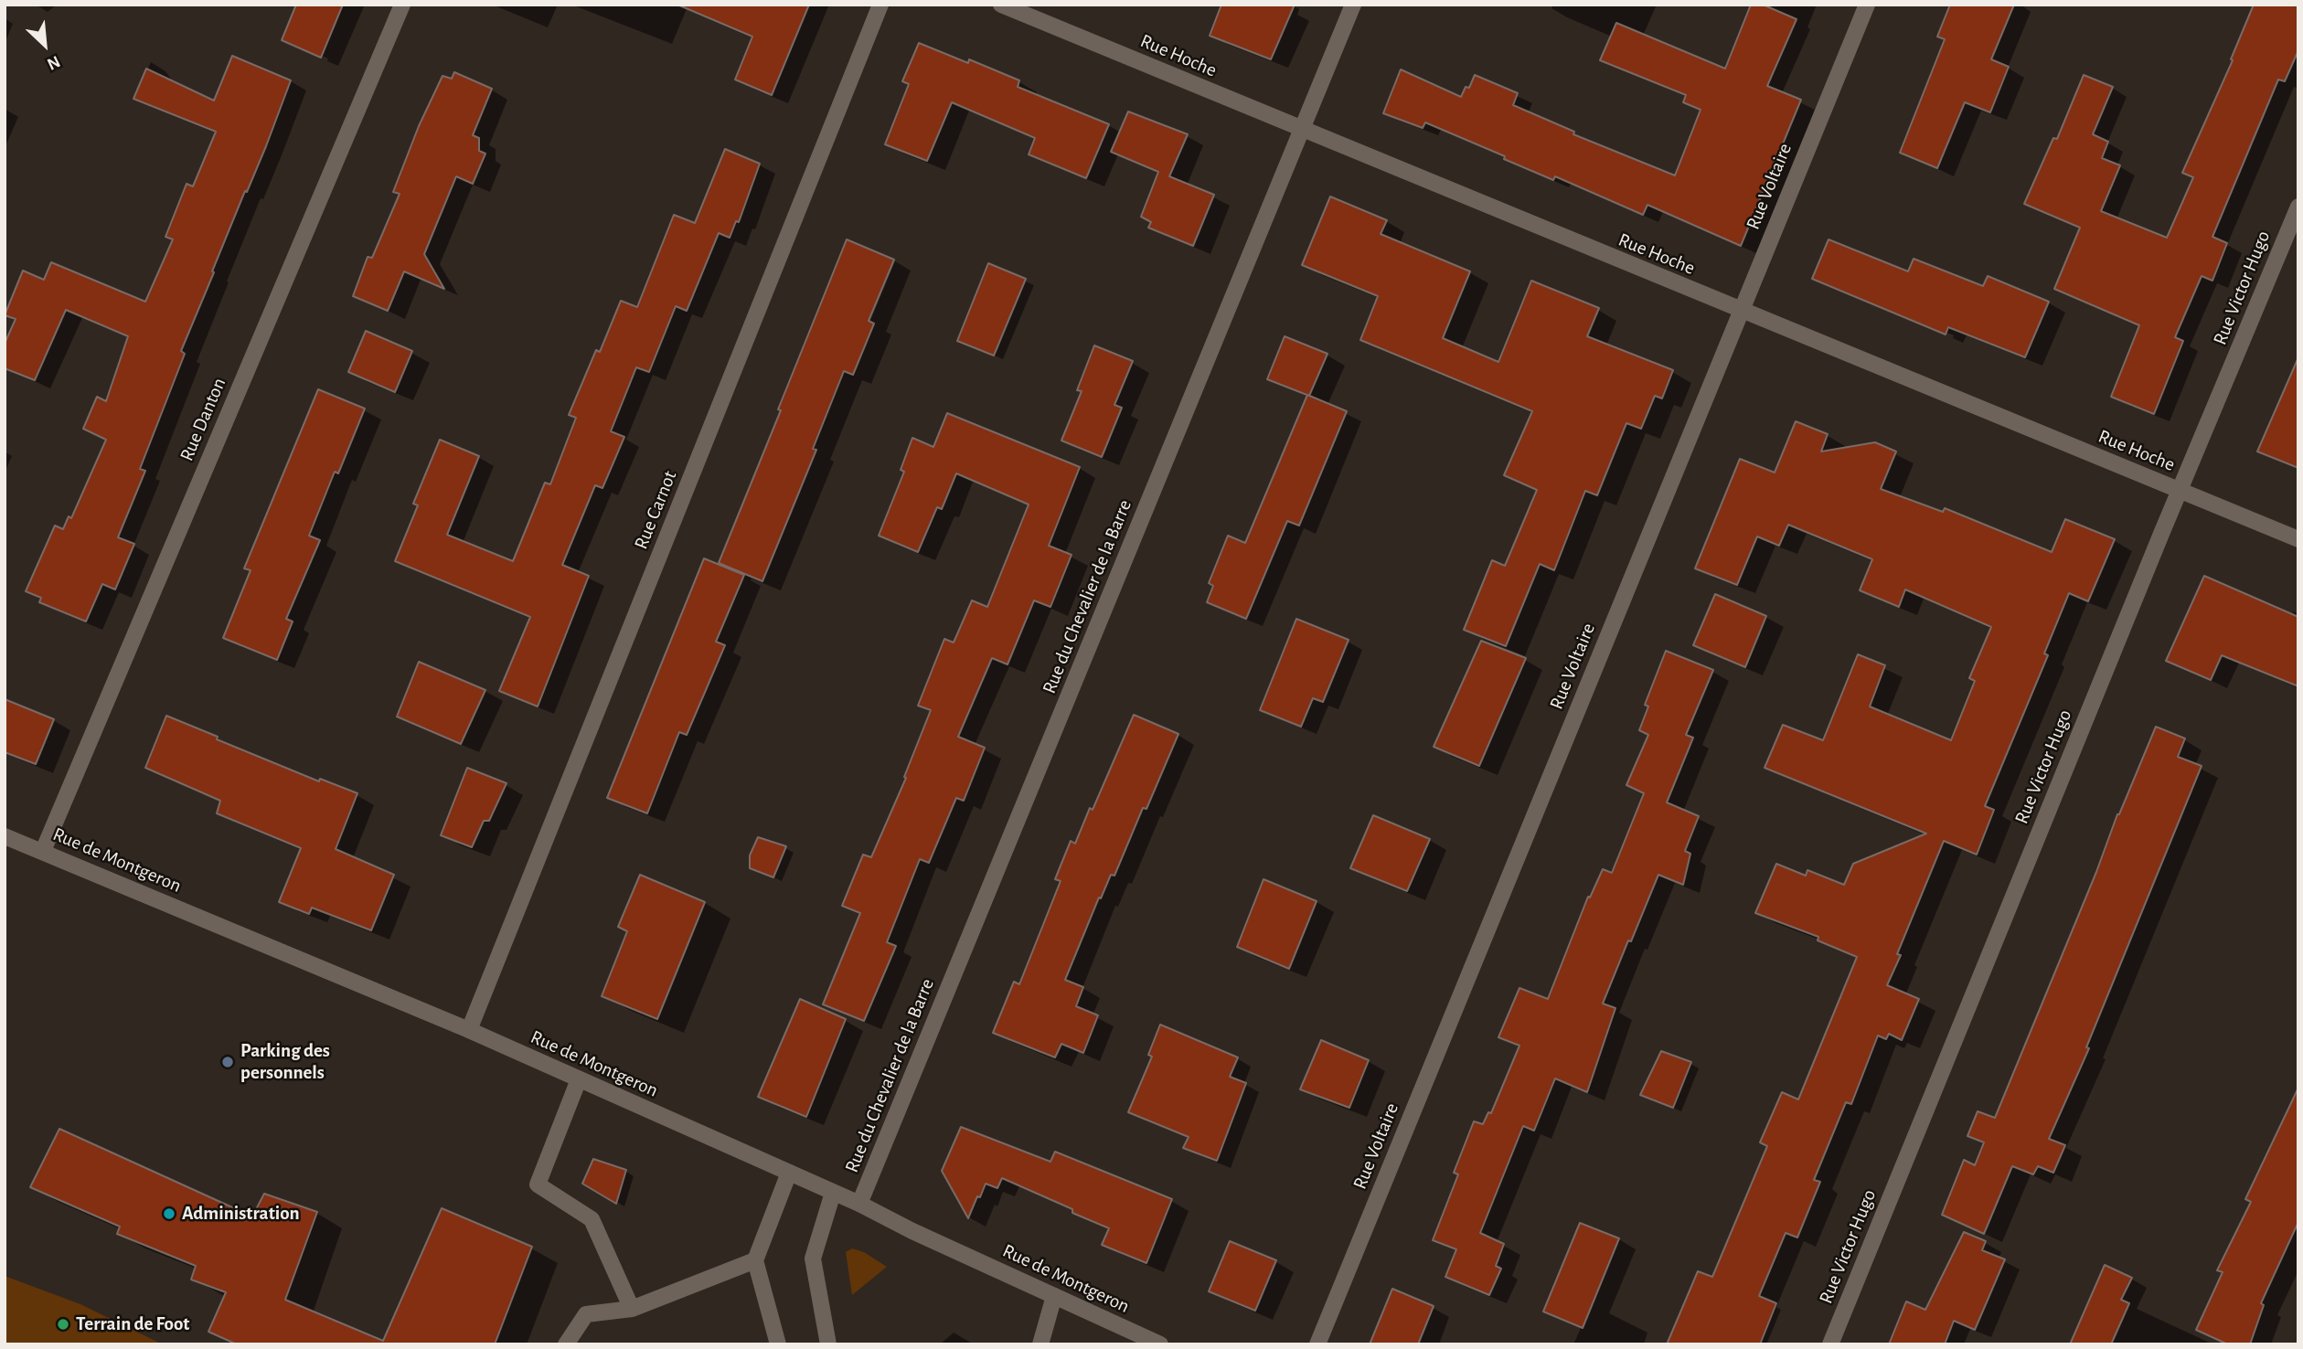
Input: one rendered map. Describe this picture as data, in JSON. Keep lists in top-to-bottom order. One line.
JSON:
{"streets":{"street":["Rue Hoche","Rue Voltaire","Rue Victor Hugo","Rue Danton","Rue Carnot","Rue du Chevalier de la Barre","Rue de Montgeron"]},"crossings":[["Rue Hoche","Rue Voltaire"],["Rue Hoche","Rue Victor Hugo"],["Rue Hoche","Rue du Chevalier de la Barre"],["Rue Danton","Rue de Montgeron"],["Rue Carnot","Rue de Montgeron"],["Rue du Chevalier de la Barre","Rue de Montgeron"]],"places":["Parking des personnels","Administration","Terrain de Foot"],"north":"bottom right"}
